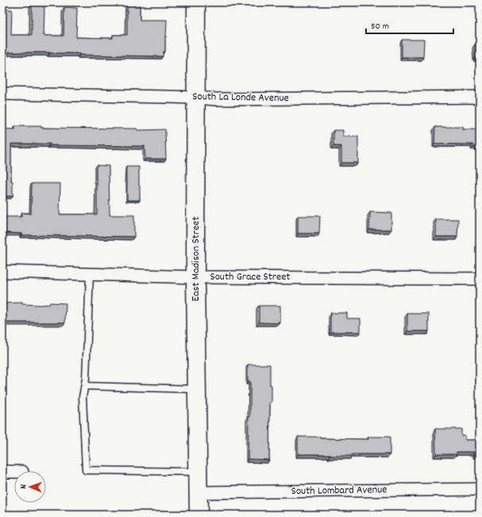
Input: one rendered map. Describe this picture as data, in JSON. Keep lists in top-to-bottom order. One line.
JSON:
{"streets":{"street":["South La Londe Avenue","East Madison Street","South Grace Street","South Lombard Avenue"]},"crossings":[["South La Londe Avenue","East Madison Street"],["East Madison Street","South Grace Street"],["East Madison Street","South Lombard Avenue"]],"scale_bar":"50 m","north":"left"}
